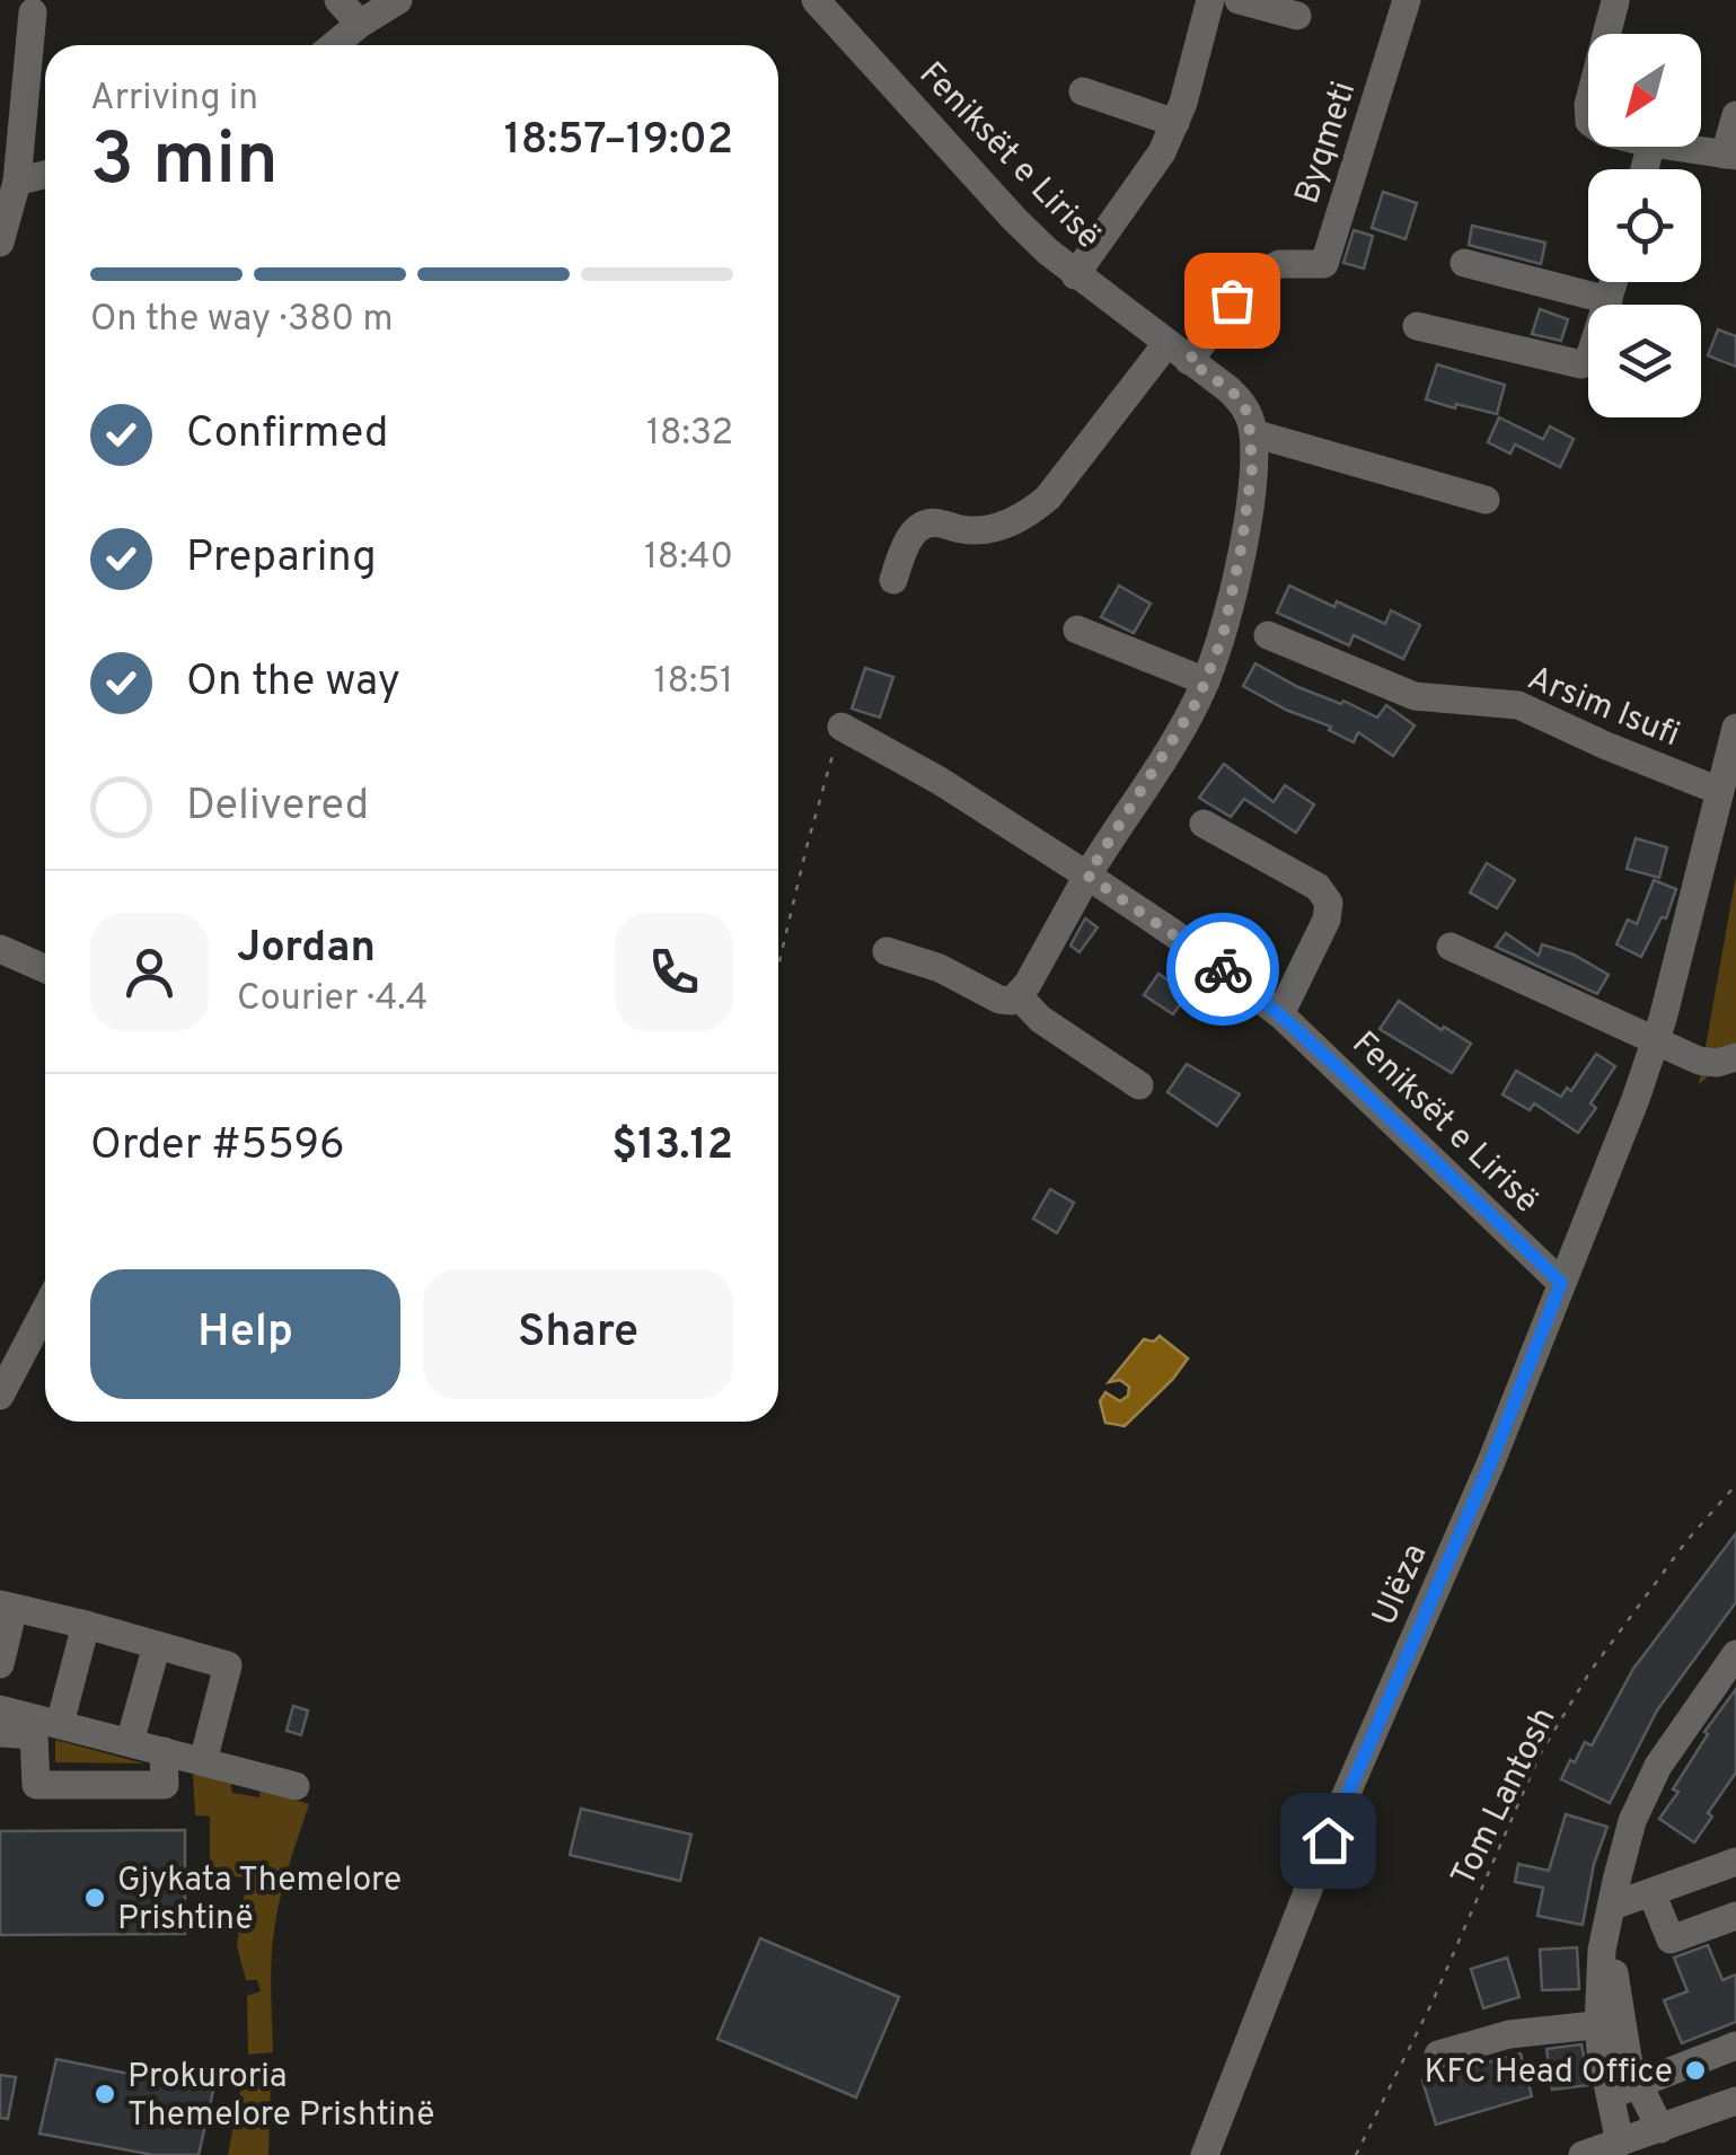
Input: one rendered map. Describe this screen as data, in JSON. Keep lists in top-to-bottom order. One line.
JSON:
{"streets":{"street":["Byqmeti","Feniksët e Lirisë","Arsim Isufi","Ulëza"],"path":["Tom Lantosh"]},"crossings":[["Byqmeti","Feniksët e Lirisë"],["Feniksët e Lirisë","Ulëza"],["Arsim Isufi","Ulëza"]],"places":["Gjykata Themelore Prishtinë","KFC Head Office","Prokuroria Themelore Prishtinë"],"north":"bottom left","page":{"heading":["3 min","Arriving in","18:57–19:02"],"panel":["Jordan","Courier · 4.4","Order #5596","$13.12"],"bar":"On the way · 380 m","list":[["Confirmed","18:32"],["Preparing","18:40"],["On the way","18:51"],"Delivered"],"buttons":["Help","Share"]}}
